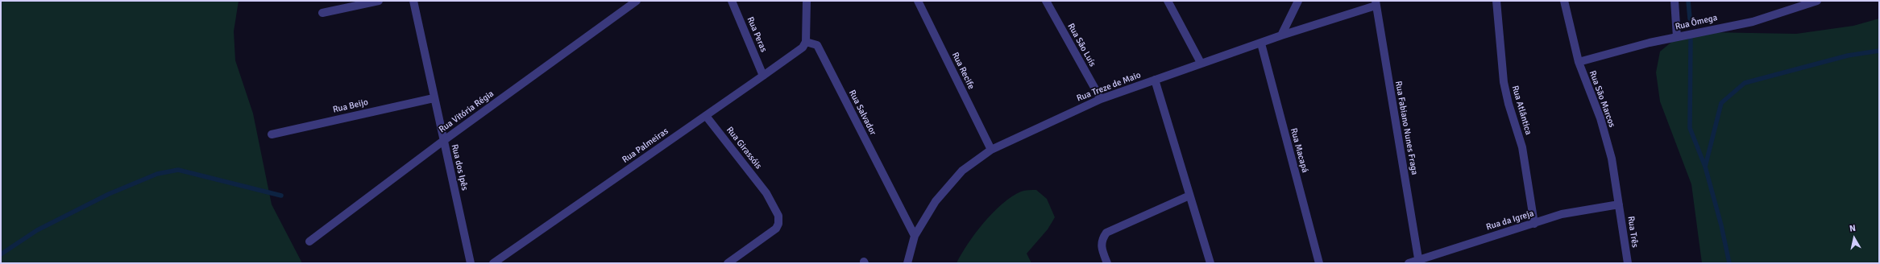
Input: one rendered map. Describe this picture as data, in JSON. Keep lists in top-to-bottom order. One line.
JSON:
{"streets":{"street":["Rua Ômega","Rua Peras","Rua São Luís","Rua Recife","Rua Treze de Maio","Rua São Marcos","Rua Beijo","Rua Atlântica","Rua Vitória Régia","Rua Salvador","Rua Fabiano Nunes Fraga","Rua Palmeiras","Rua Girassóis","Rua Macapá","Rua dos Ipês","Rua da Igreja","Rua Três"]},"crossings":[["Rua Ômega","Rua São Marcos"],["Rua Peras","Rua Palmeiras"],["Rua São Luís","Rua Treze de Maio"],["Rua Recife","Rua Treze de Maio"],["Rua Treze de Maio","Rua Salvador"],["Rua Treze de Maio","Rua Fabiano Nunes Fraga"],["Rua Treze de Maio","Rua Macapá"],["Rua São Marcos","Rua da Igreja"],["Rua São Marcos","Rua Três"],["Rua Beijo","Rua dos Ipês"],["Rua Atlântica","Rua da Igreja"],["Rua Vitória Régia","Rua dos Ipês"],["Rua Salvador","Rua Palmeiras"],["Rua Fabiano Nunes Fraga","Rua da Igreja"],["Rua Palmeiras","Rua Girassóis"],["Rua da Igreja","Rua Três"]],"north":"top"}
